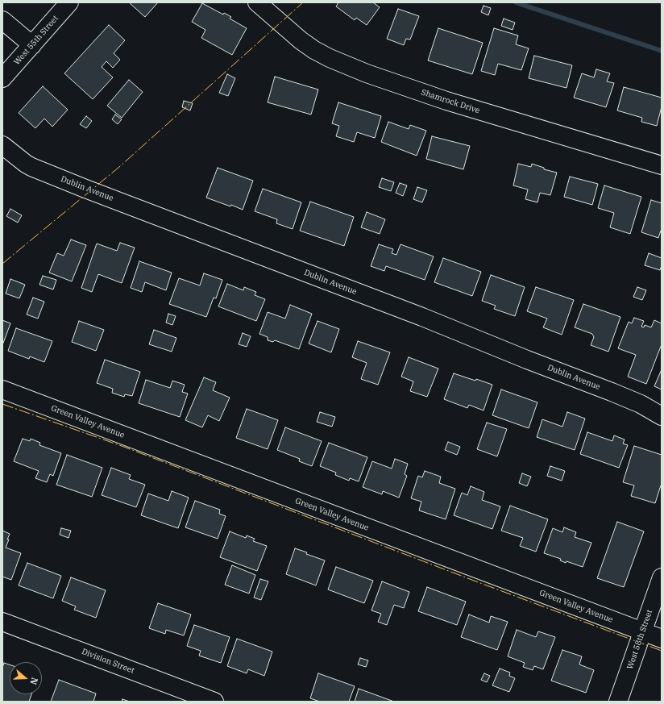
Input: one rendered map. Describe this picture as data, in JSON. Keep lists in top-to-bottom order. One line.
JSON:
{"streets":{"street":["West 55th Street","Shamrock Drive","Dublin Avenue","Green Valley Avenue","West 58th Street","Division Street"]},"crossings":[["Green Valley Avenue","West 58th Street"]],"north":"right"}
